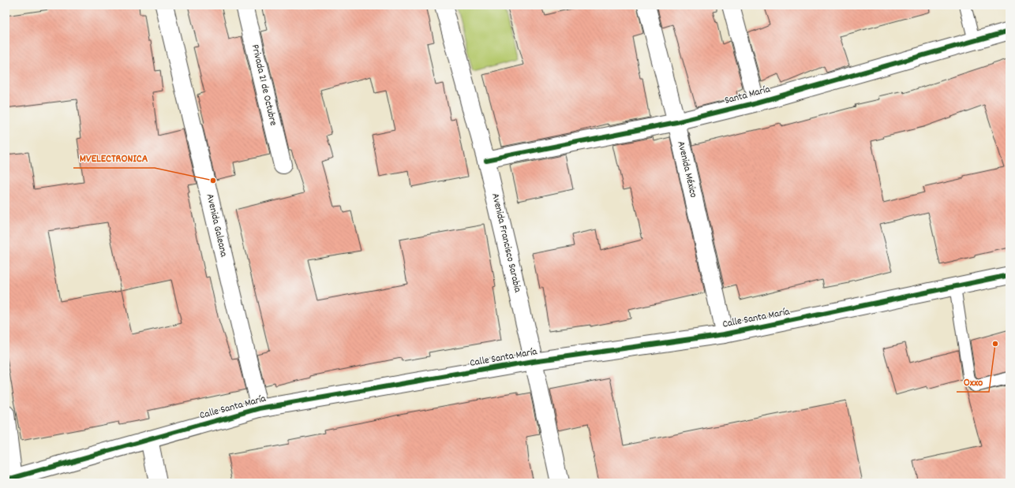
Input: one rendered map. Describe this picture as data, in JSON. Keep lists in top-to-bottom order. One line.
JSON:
{"streets":{"street":["Privada 21 de Octubre","Santa María","Avenida México","Avenida Galeana","Avenida Francisco Sarabia","Calle Santa María"]},"crossings":[["Santa María","Avenida México"],["Santa María","Avenida Francisco Sarabia"],["Avenida México","Calle Santa María"],["Avenida Galeana","Calle Santa María"],["Avenida Francisco Sarabia","Calle Santa María"]],"places":["MVELECTRONICA","Oxxo"]}
